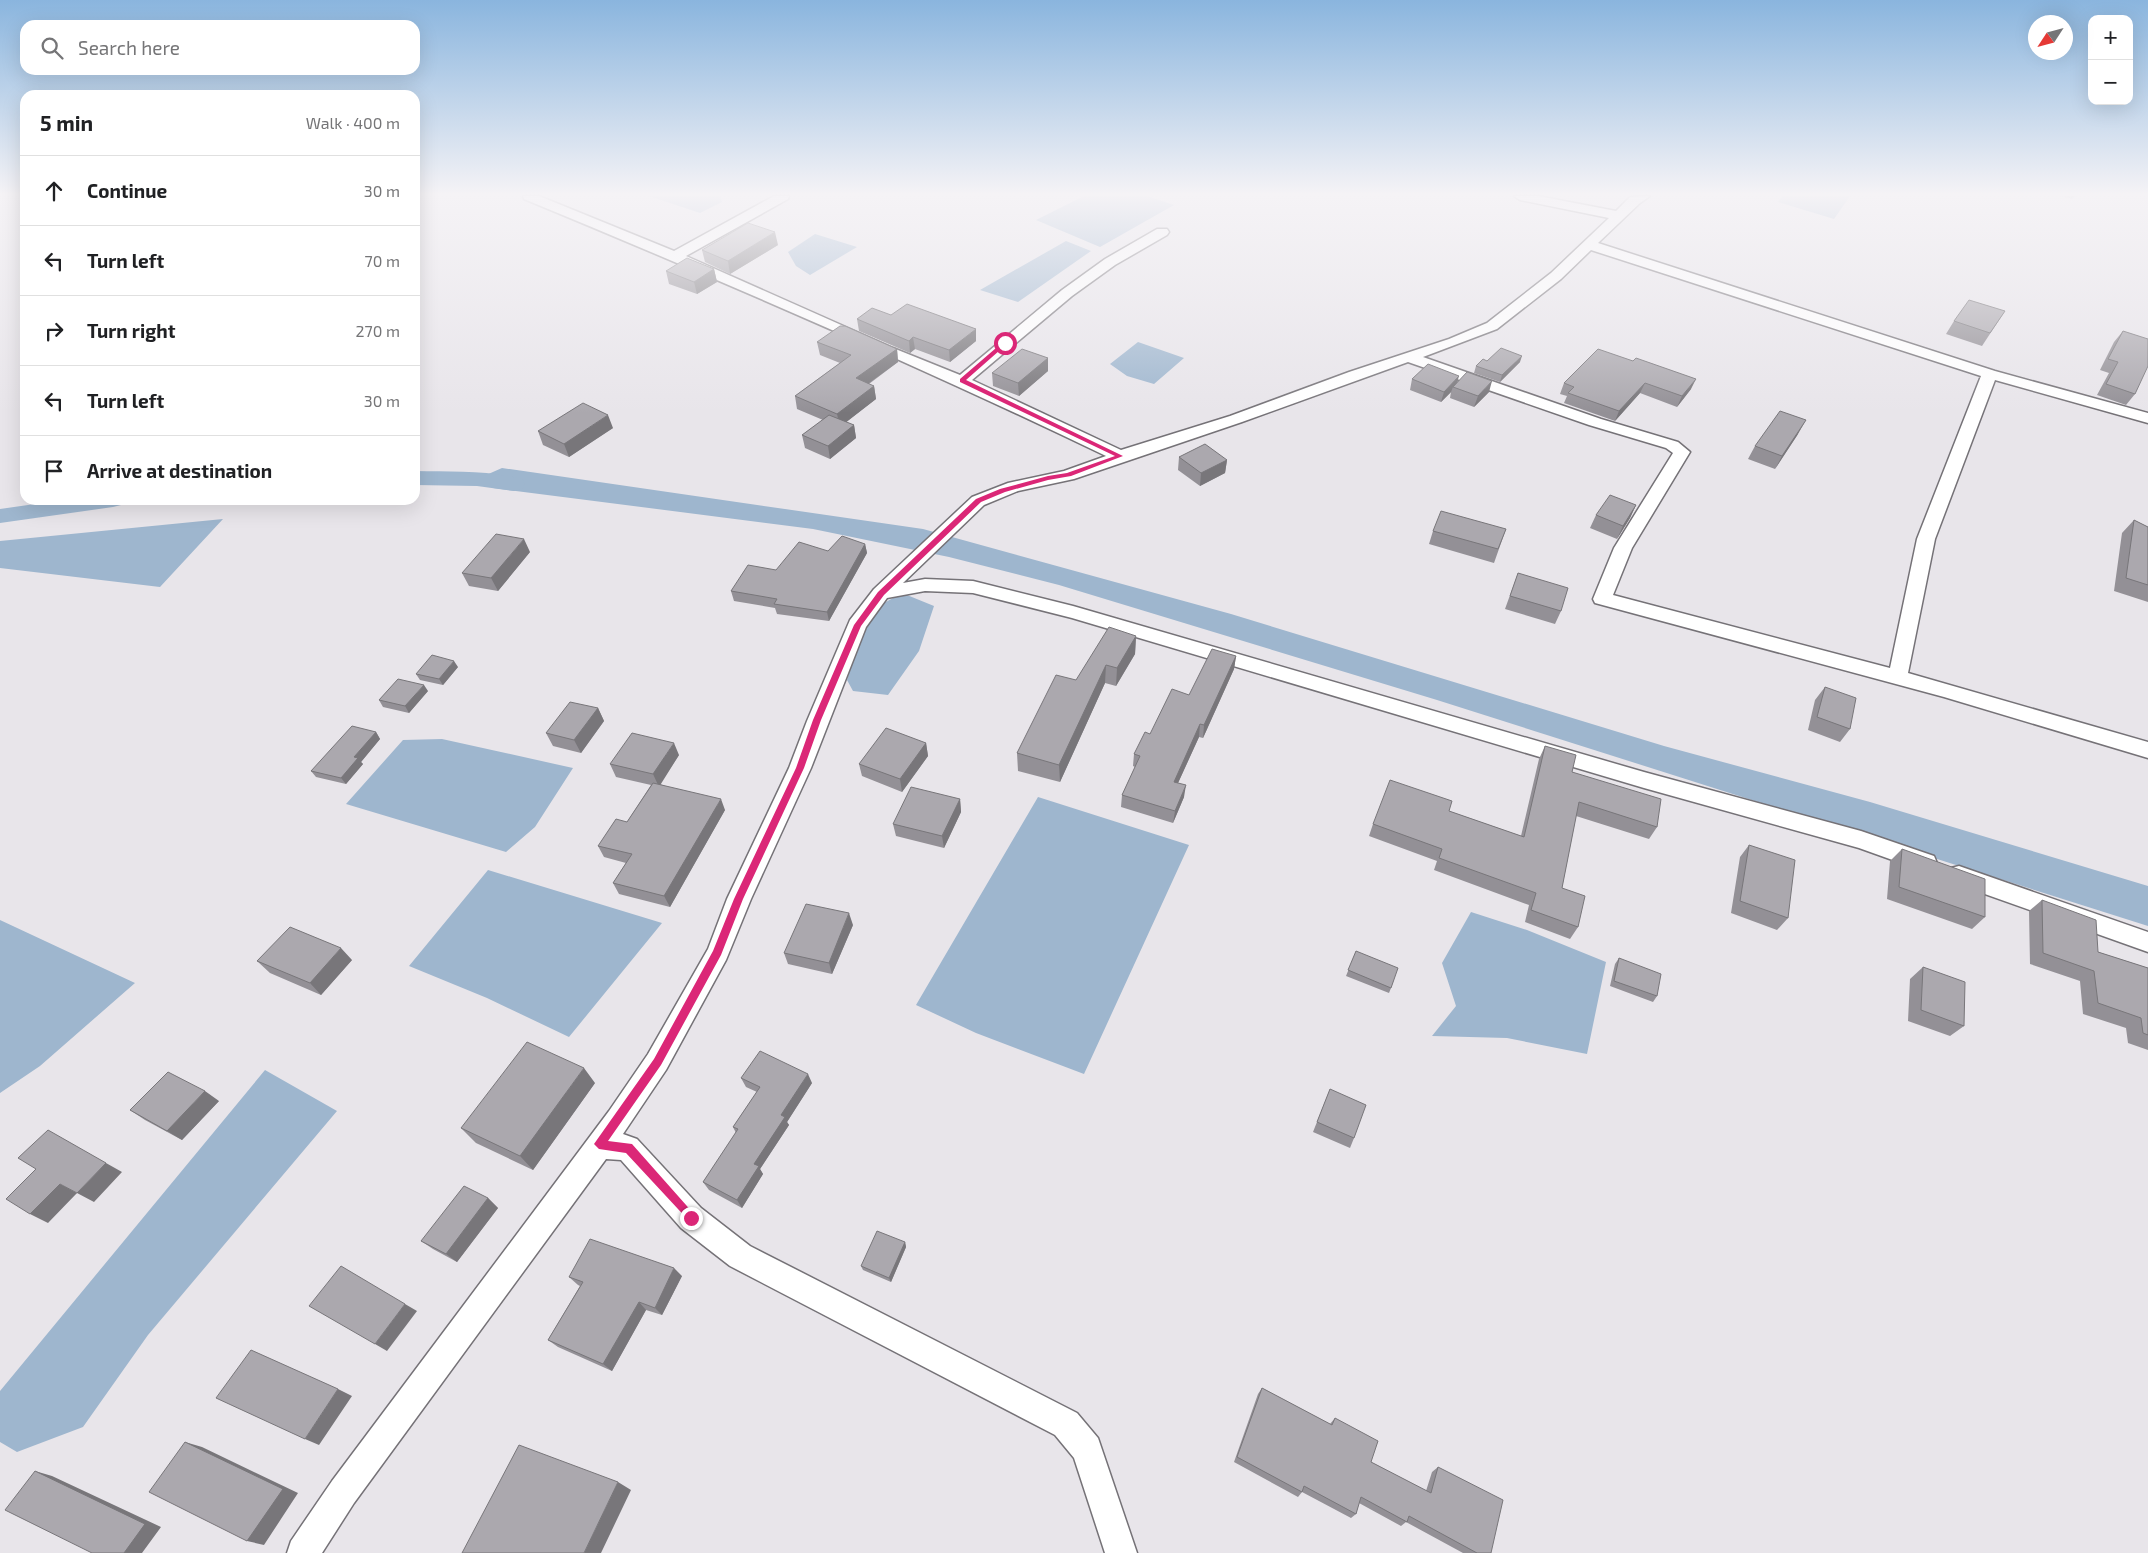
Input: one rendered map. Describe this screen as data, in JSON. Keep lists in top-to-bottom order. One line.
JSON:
{"north":"bottom left","page":{"map_buttons":["+","−"],"search":"Search here","heading":["5 min","Walk · 400 m"],"list":[["Continue","30 m"],["Turn left","70 m"],["Turn right","270 m"],["Turn left","30 m"],"Arrive at destination"]}}
